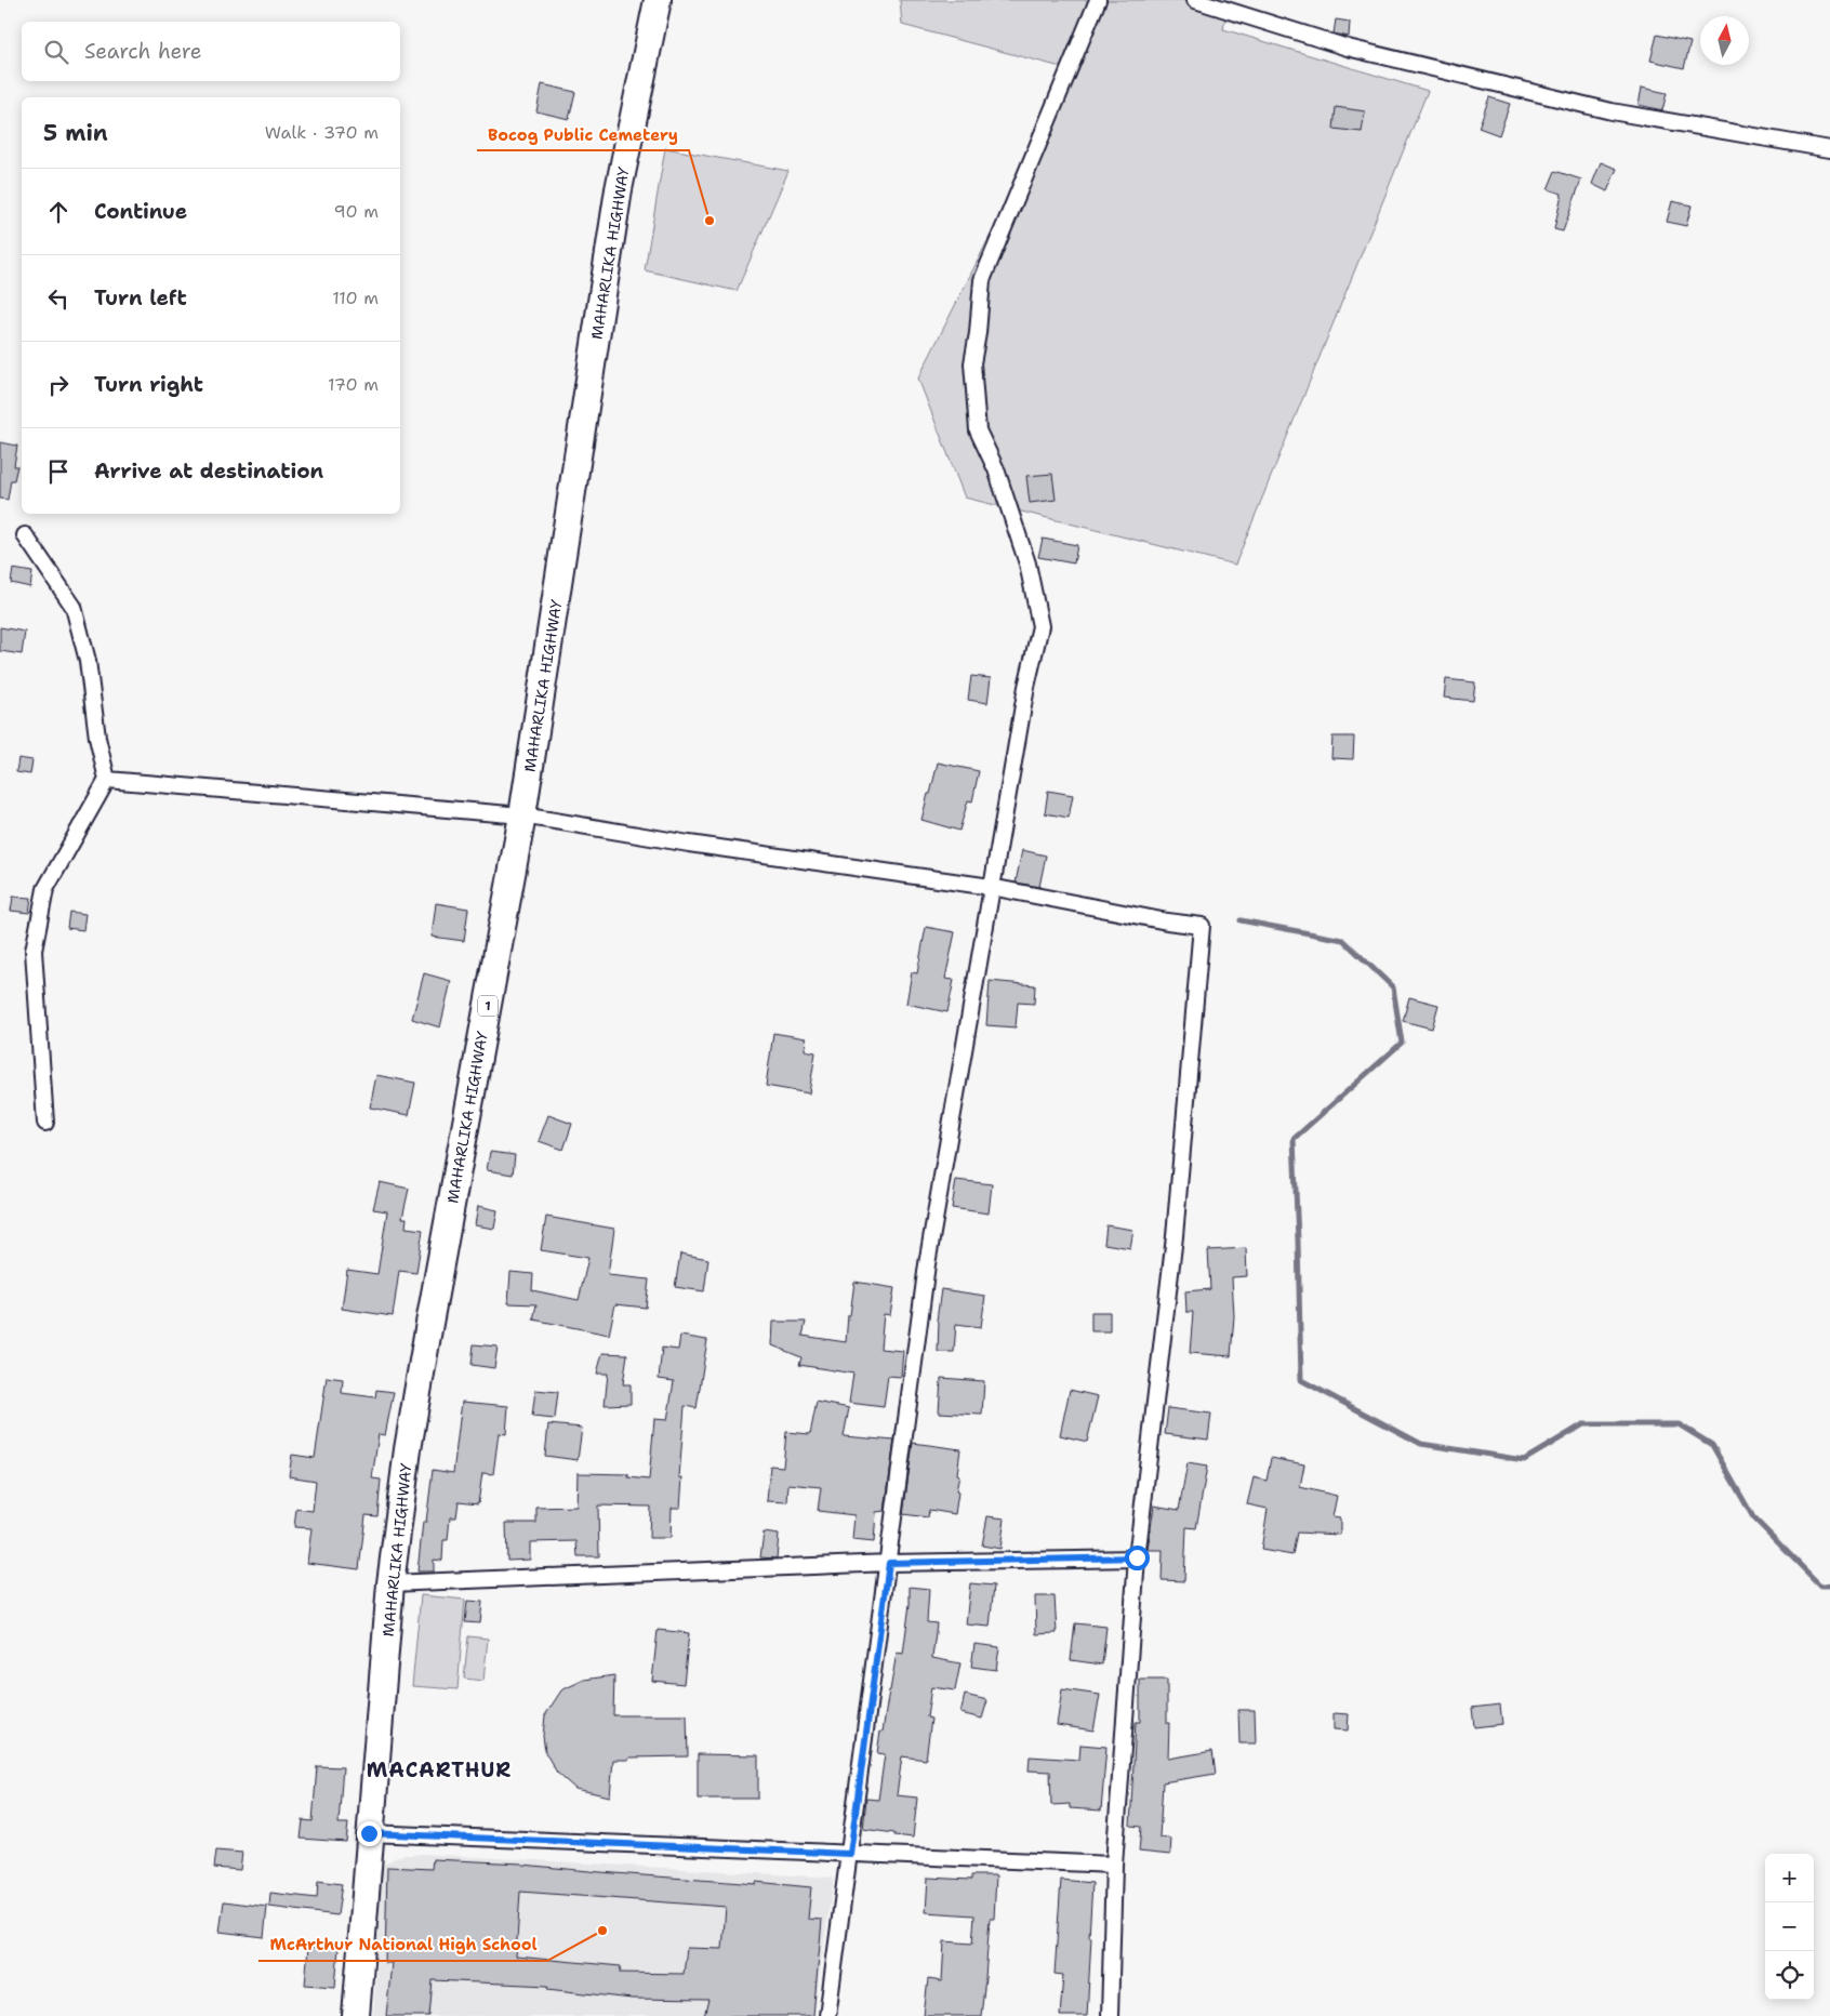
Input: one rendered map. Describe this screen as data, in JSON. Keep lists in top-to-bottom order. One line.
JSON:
{"streets":{"highway":["MAHARLIKA HIGHWAY","1"]},"districts":["MACARTHUR"],"places":["Bocog Public Cemetery","McArthur National High School"],"north":"top","page":{"search":"Search here","heading":["5 min","Walk · 370 m"],"list":[["Continue","90 m"],["Turn left","110 m"],["Turn right","170 m"],"Arrive at destination"],"map_buttons":["+","−"]}}
